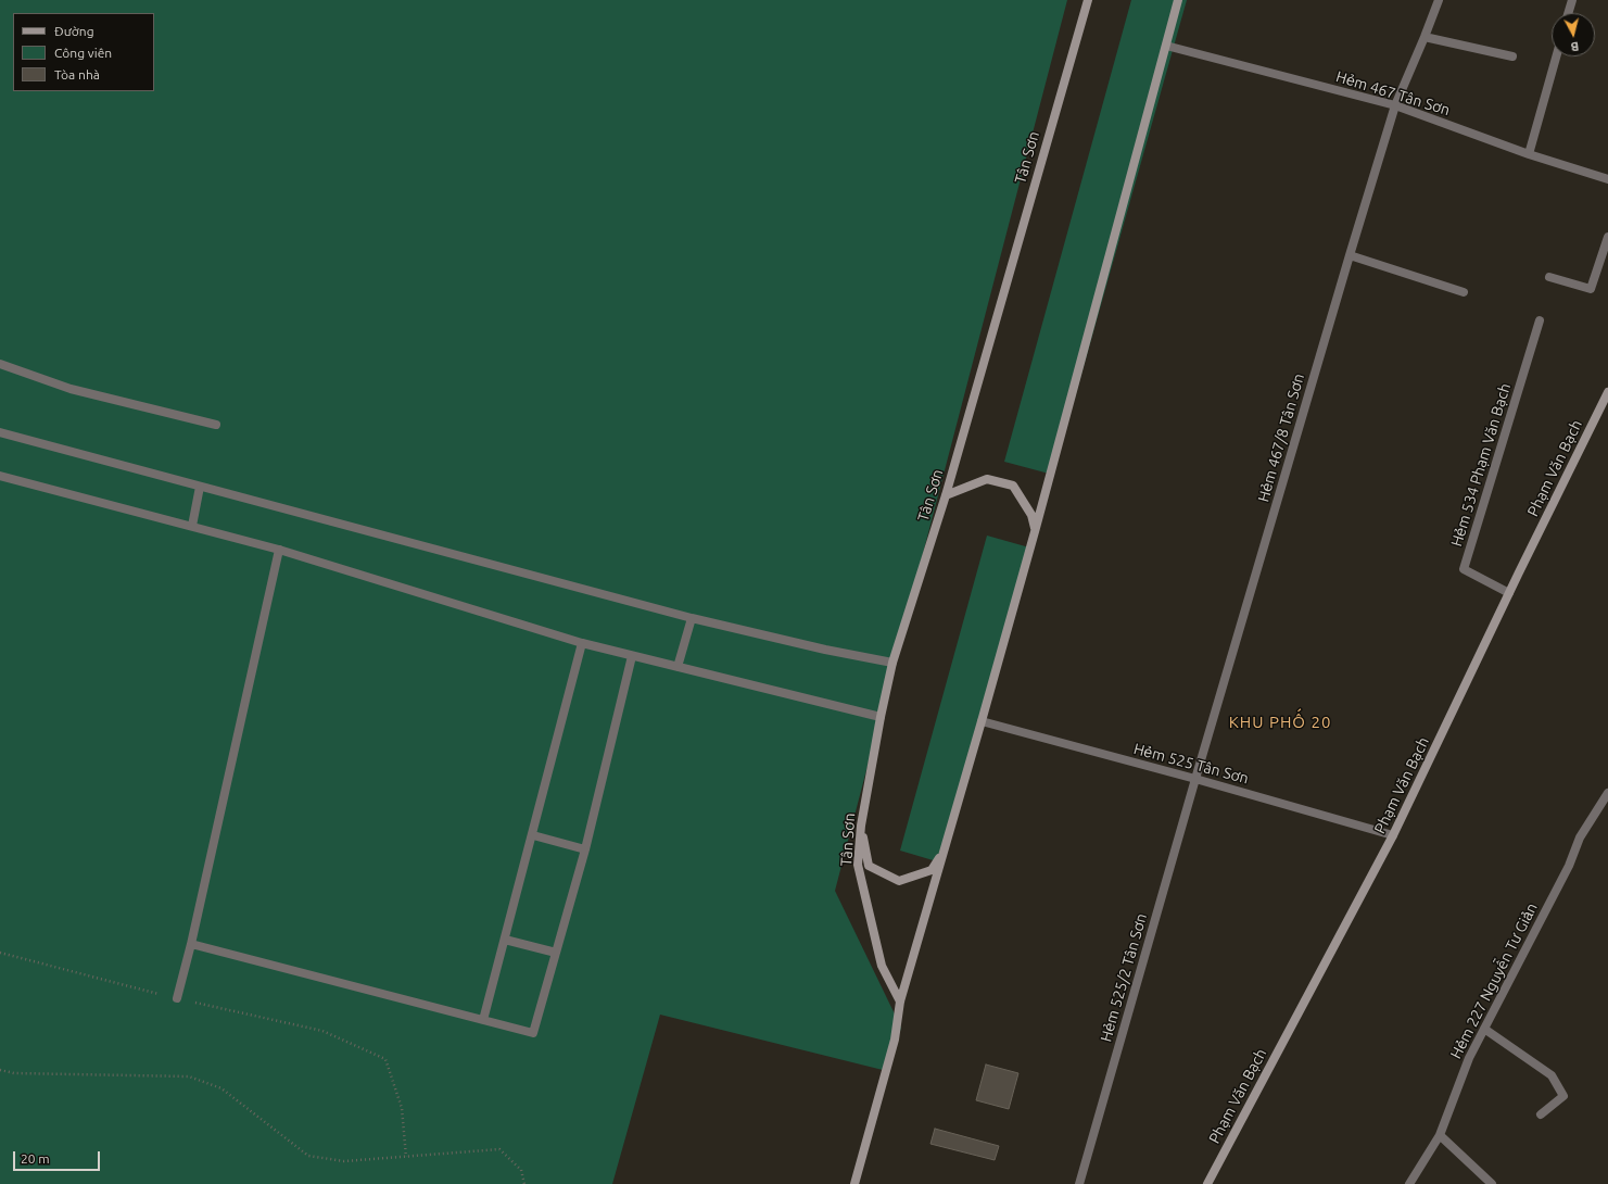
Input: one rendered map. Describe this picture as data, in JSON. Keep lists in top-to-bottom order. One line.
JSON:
{"streets":{"street":["Hẻm 467 Tân Sơn","Tân Sơn","Hẻm 467/8 Tân Sơn","Hẻm 534 Phạm Văn Bạch","Phạm Văn Bạch","Hẻm 525 Tân Sơn","Hẻm 525/2 Tân Sơn","Hẻm 227 Nguyễn Tư Giản"]},"crossings":[["Hẻm 467 Tân Sơn","Hẻm 467/8 Tân Sơn"],["Hẻm 467/8 Tân Sơn","Hẻm 525 Tân Sơn"],["Hẻm 467/8 Tân Sơn","Hẻm 525/2 Tân Sơn"],["Hẻm 534 Phạm Văn Bạch","Phạm Văn Bạch"],["Phạm Văn Bạch","Hẻm 525 Tân Sơn"],["Hẻm 525 Tân Sơn","Hẻm 525/2 Tân Sơn"]],"districts":["KHU PHỐ 20"],"legend":["Đường","Công viên","Tòa nhà"],"scale_bar":"20 m","north":"bottom"}
